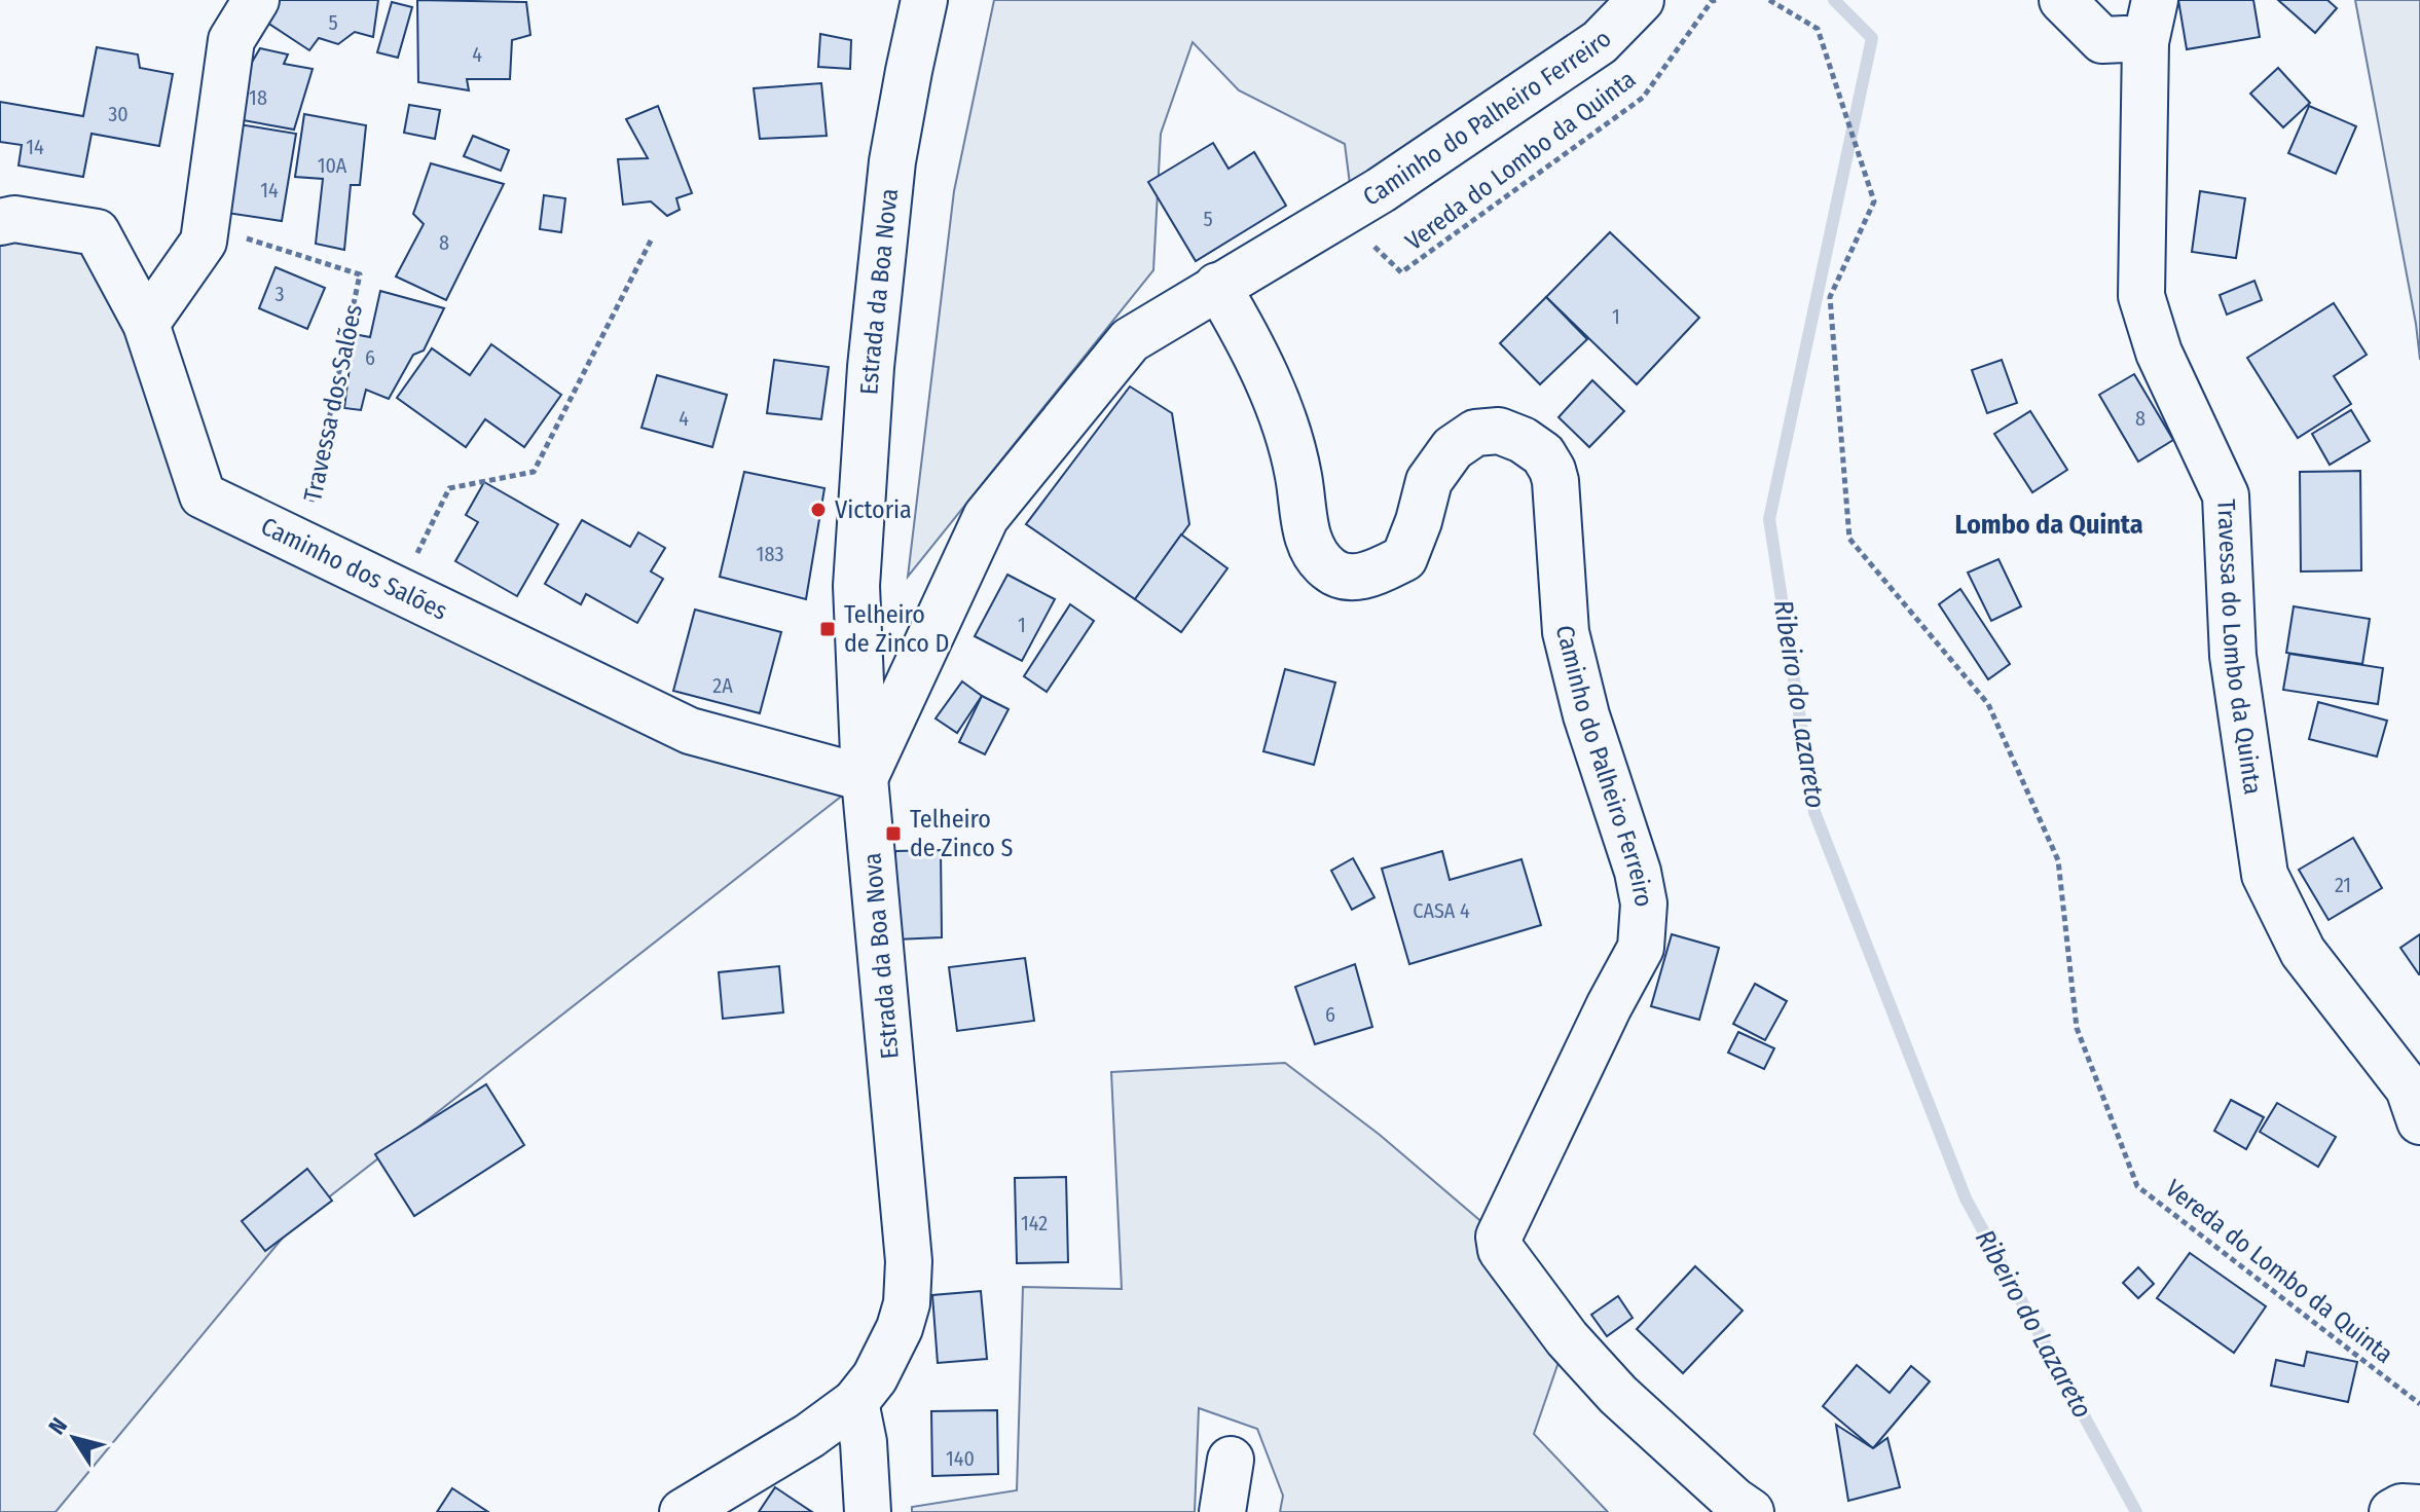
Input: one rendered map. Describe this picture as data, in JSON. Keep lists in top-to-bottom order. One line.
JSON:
{"streets":{"street":["Caminho do Palheiro Ferreiro","Estrada da Boa Nova","Caminho dos Salões","Travessa do Lombo da Quinta"],"path":["Vereda do Lombo da Quinta","Travessa dos Salões"]},"crossings":[["Caminho do Palheiro Ferreiro","Estrada da Boa Nova"],["Caminho do Palheiro Ferreiro","Caminho dos Salões"],["Estrada da Boa Nova","Caminho dos Salões"],["Travessa dos Salões","Caminho dos Salões"]],"districts":["Lombo da Quinta"],"water":["Ribeiro do Lazareto"],"places":{"other":["Victoria"],"transit":["Telheiro de Zinco D","Telheiro de Zinco S"]},"house_numbers":["5","4","18","30","14","10A","14","5","8","3","1","6","4","8","183","1","2A","21","CASA 4","6","142","140"],"north":"top left"}
